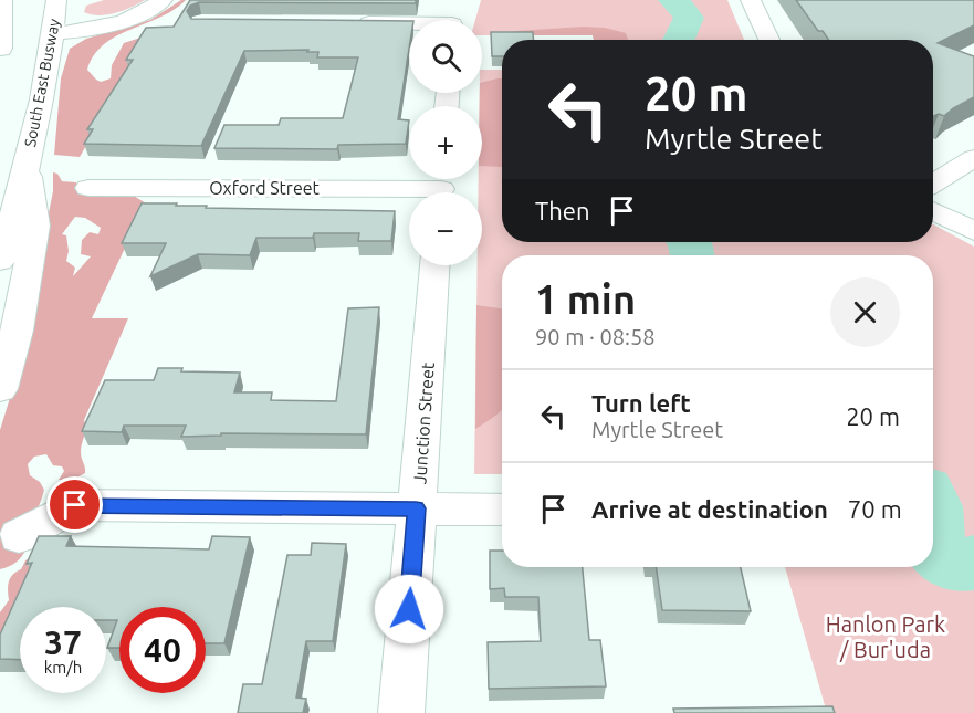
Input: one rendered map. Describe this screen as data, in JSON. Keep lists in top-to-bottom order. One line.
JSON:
{"streets":{"street":["South East Busway","Oxford Street","Junction Street"]},"parks":["Hanlon Park / Bur'uda"],"page":{"map_buttons":["+","−"],"turn":["20 m","Myrtle Street"],"then":"Then","heading":["1 min","90 m · 08:58"],"list":[{"name":"Turn left","note":"Myrtle Street","value":"20 m"},{"name":"Arrive at destination","value":"70 m"}],"speed":"37 km/h","limit":"40"}}
